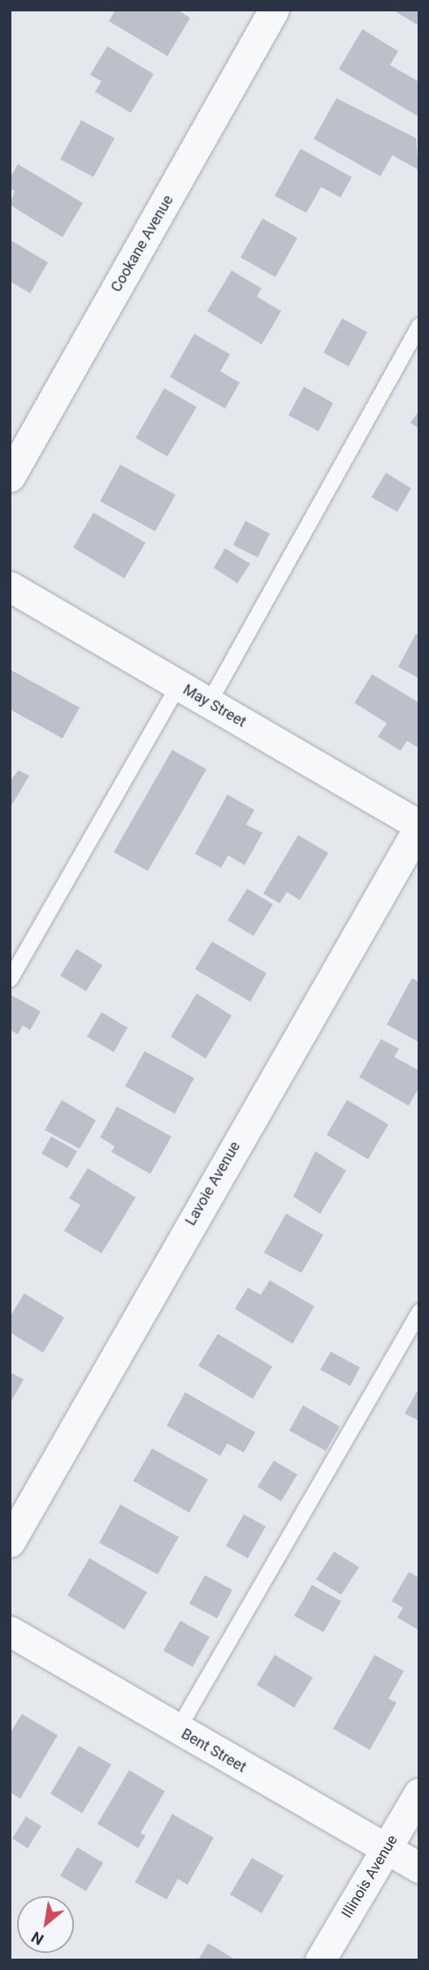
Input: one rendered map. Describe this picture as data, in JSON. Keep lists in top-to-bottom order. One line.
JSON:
{"streets":{"street":["Cookane Avenue","May Street","Lavoie Avenue","Bent Street","Illinois Avenue"]},"crossings":[["May Street","Lavoie Avenue"],["Bent Street","Illinois Avenue"]],"north":"bottom left"}
